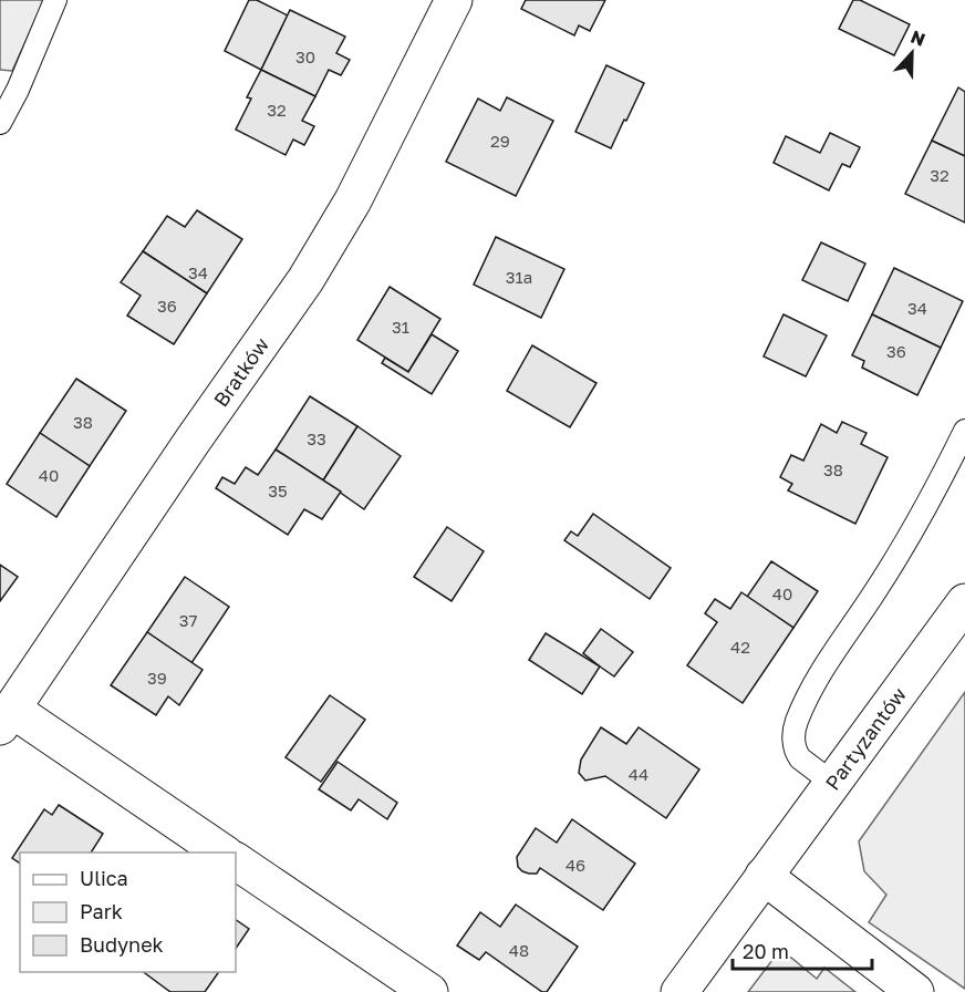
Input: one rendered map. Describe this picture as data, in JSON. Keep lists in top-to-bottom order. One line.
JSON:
{"streets":{"street":["Bratków","Partyzantów"]},"house_numbers":["30","32","29","32","34","31a","36","34","31","36","38","33","38","40","35","40","37","42","39","44","46","48"],"legend":["Ulica","Park","Budynek"],"scale_bar":"20 m","north":"top"}
